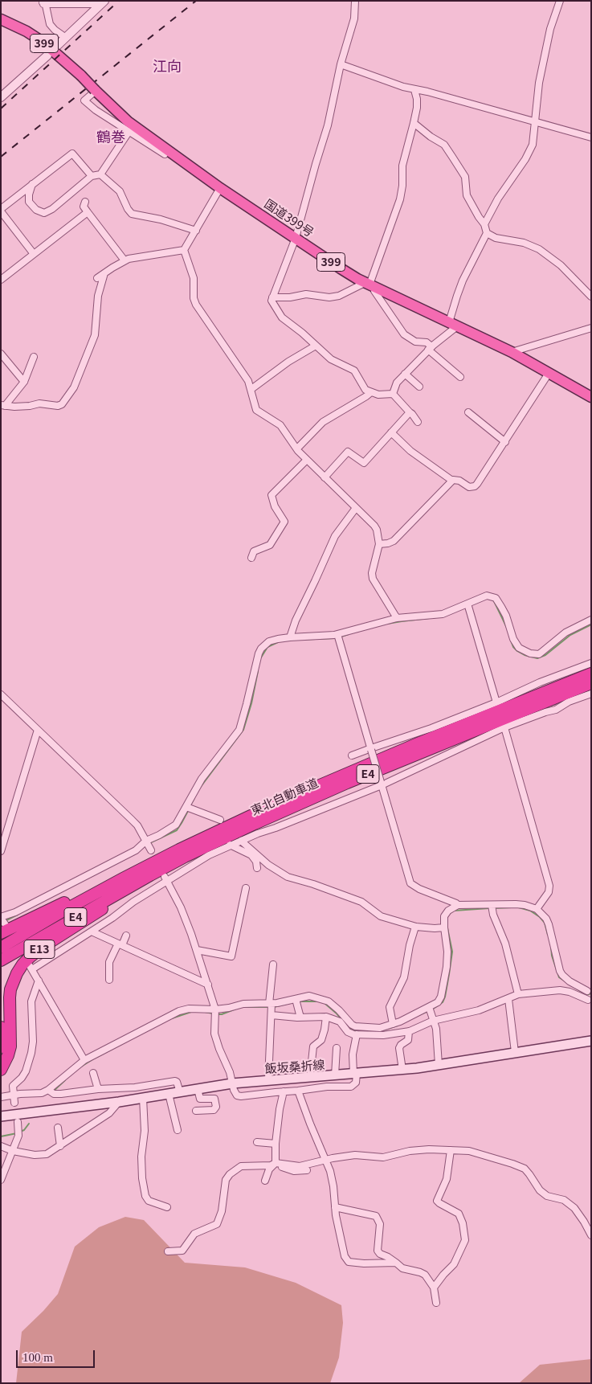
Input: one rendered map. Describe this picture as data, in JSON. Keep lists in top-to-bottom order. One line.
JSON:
{"streets":{"highway":["399","国道399号","E4","東北自動車道","E13"],"main road":["飯坂桑折線"]},"crossings":[["東北自動車道","E13"]],"districts":["江向","鶴巻"],"scale_bar":"100 m"}
